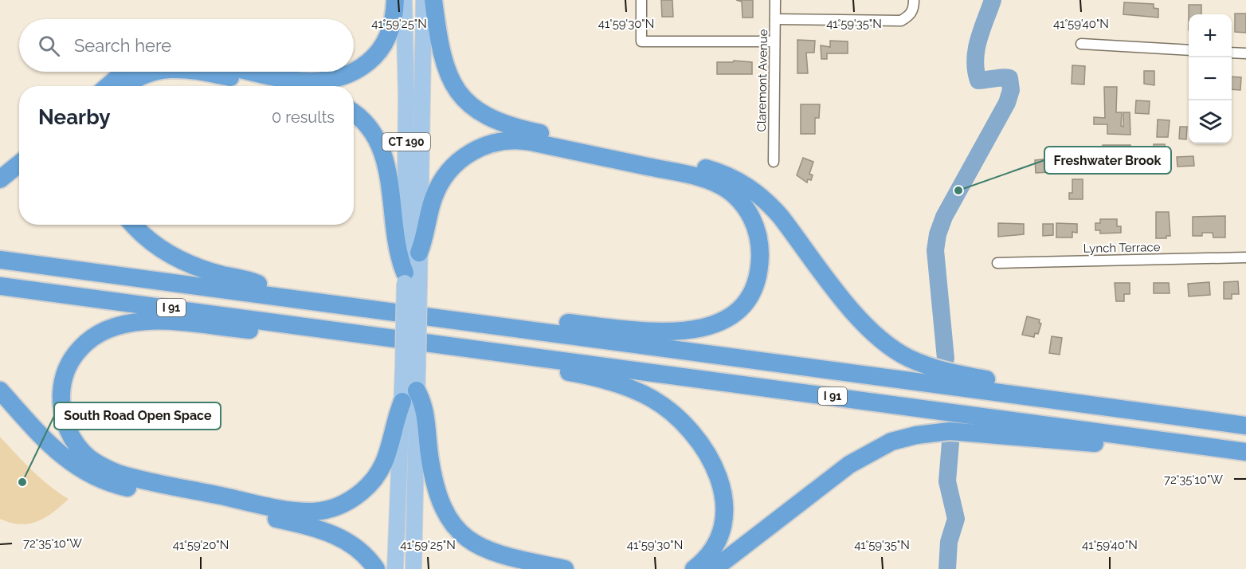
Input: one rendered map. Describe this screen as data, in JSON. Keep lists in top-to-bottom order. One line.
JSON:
{"streets":{"highway":["I 91"],"main road":["CT 190"],"street":["Claremont Avenue","Lynch Terrace"]},"places":["Freshwater Brook","South Road Open Space"],"page":{"map_buttons":["+","−"],"search":"Search here","heading":["Nearby","0 results"]},"coordinates":["41°59'25\"N","41°59'30\"N","41°59'35\"N","41°59'40\"N","72°35'10\"W","41°59'20\"N"]}
